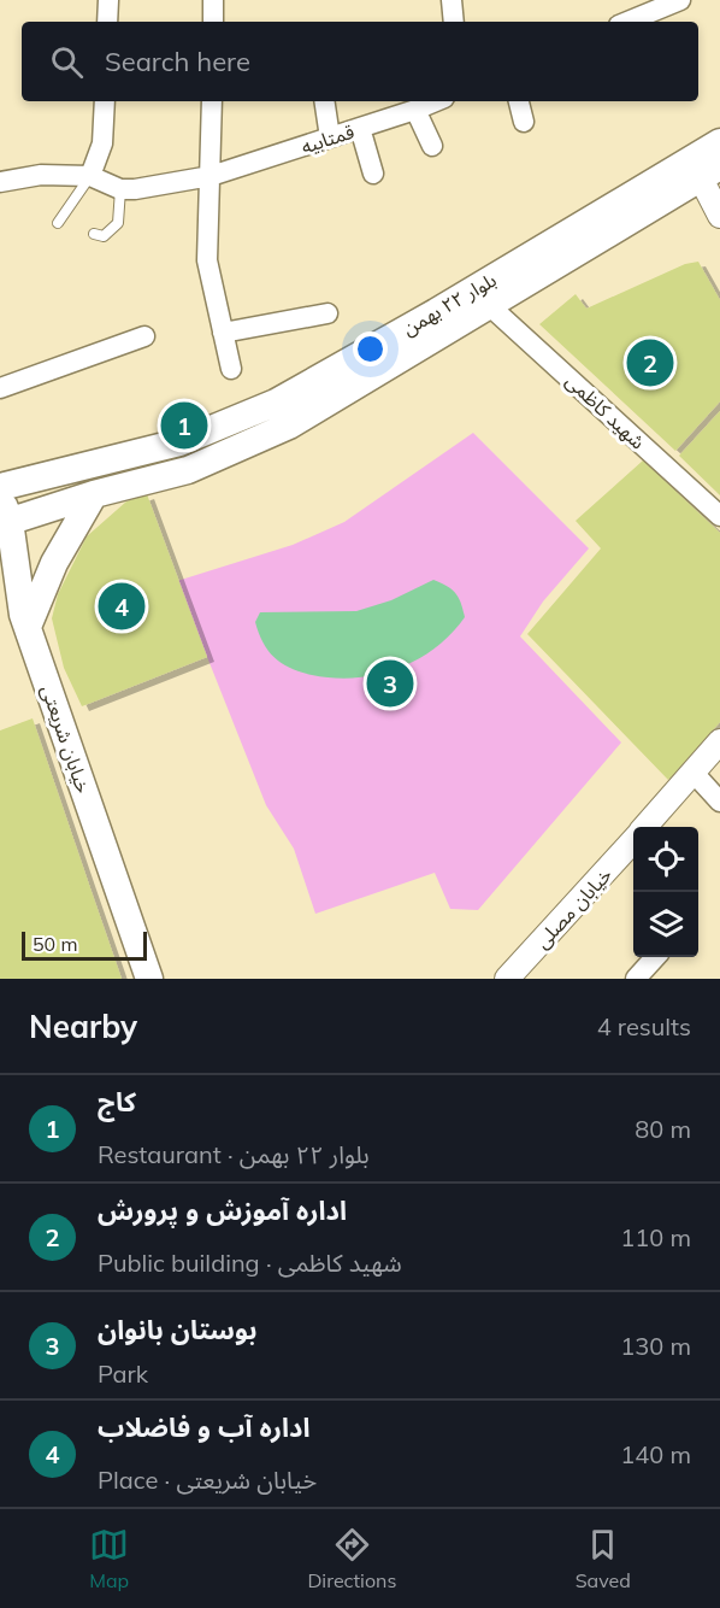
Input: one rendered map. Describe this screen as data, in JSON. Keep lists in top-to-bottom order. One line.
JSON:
{"streets":{"main road":["بلوار ۲۲ بهمن","خیابان شریعتی"],"street":["قمتابیه","شهید کاظمی","خیابان مصلی"]},"crossings":[["بلوار ۲۲ بهمن","شهید کاظمی"],["بلوار ۲۲ بهمن","خیابان شریعتی"]],"scale_bar":"50 m","page":{"search":"Search here","pins":["2","1","4","3"],"scale":"50 m","heading":["Nearby","4 results"],"list":[{"mark":"1","name":"کاج","note":"Restaurant · بلوار ۲۲ بهمن","value":"80 m"},{"mark":"2","name":"اداره آموزش و پرورش","note":"Public building · شهید کاظمی","value":"110 m"},{"mark":"3","name":"بوستان بانوان","note":"Park","value":"130 m"},{"mark":"4","name":"اداره آب و فاضلاب","note":"Place · خیابان شریعتی","value":"140 m"}],"nav":["Map","Directions","Saved"]}}
